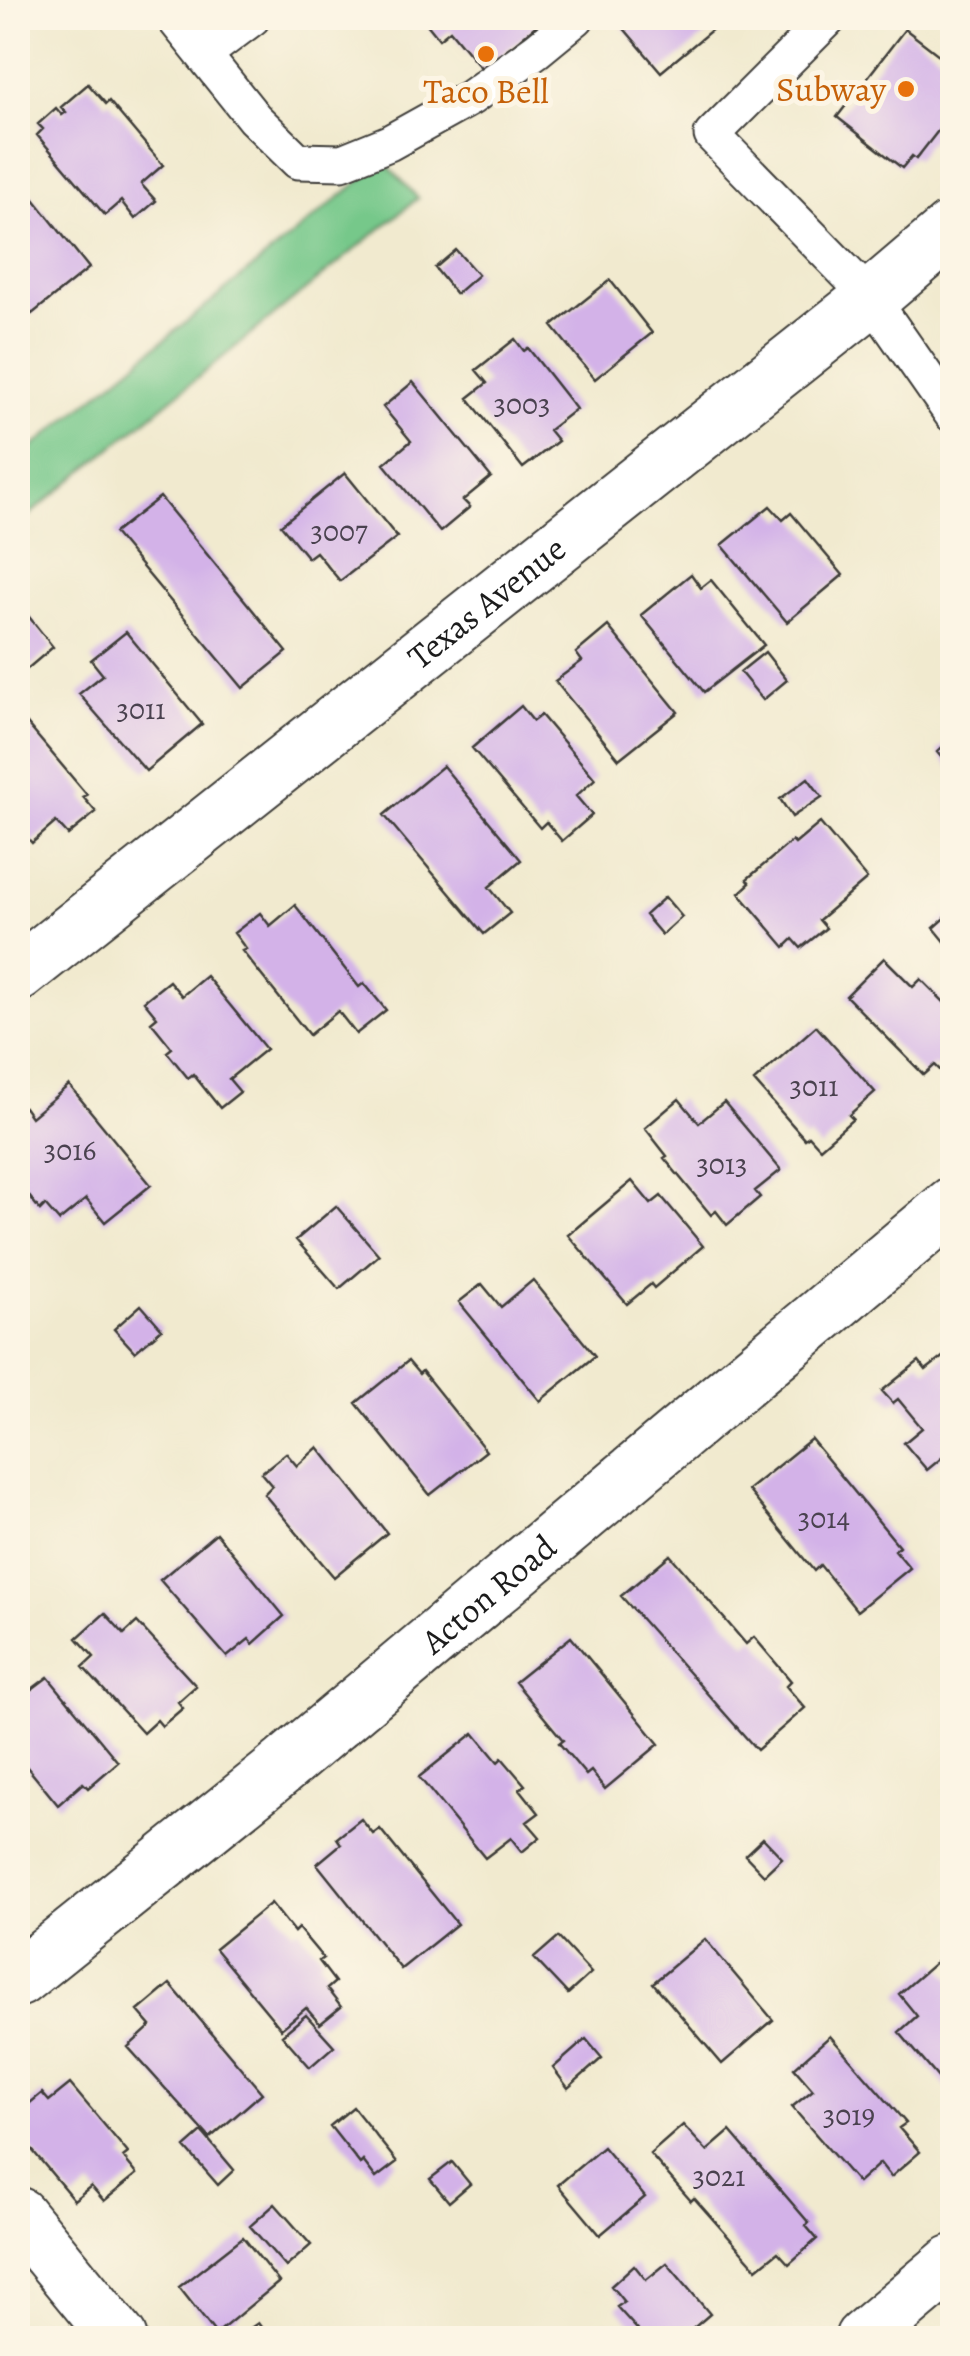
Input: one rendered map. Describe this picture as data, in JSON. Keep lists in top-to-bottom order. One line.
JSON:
{"streets":{"street":["Texas Avenue","Acton Road"]},"places":["Taco Bell","Subway"],"house_numbers":["3003","3007","3011","3011","3016","3013","3014","3019","3021"]}
